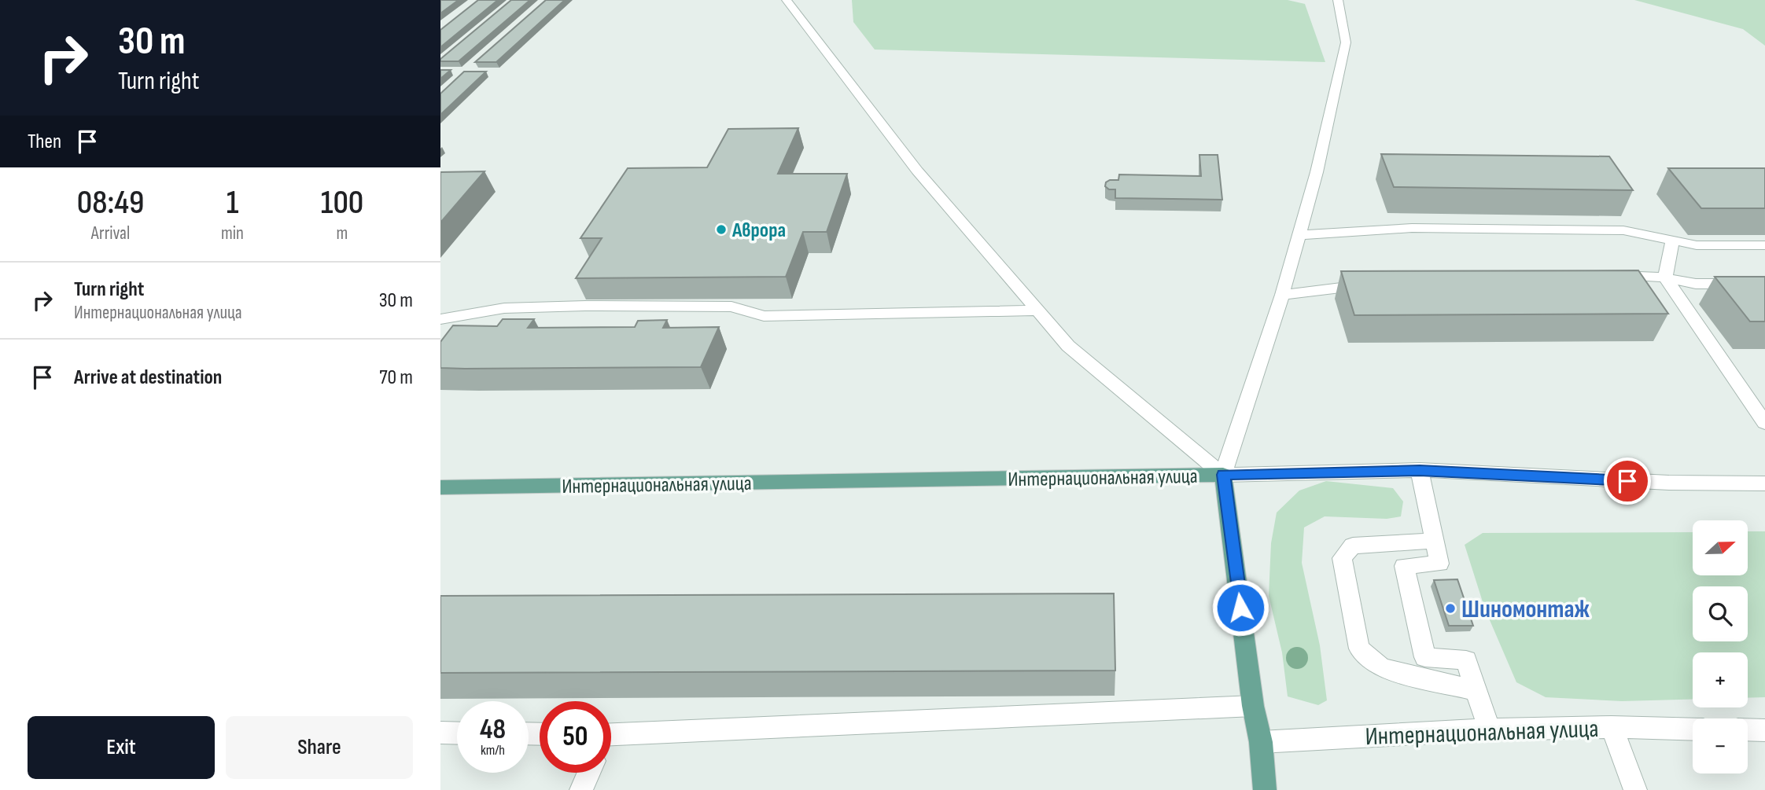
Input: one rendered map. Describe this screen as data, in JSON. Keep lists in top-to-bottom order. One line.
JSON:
{"streets":{"main road":["Интернациональная улица"]},"places":["Аврора","Шиномонтаж"],"north":"right","page":{"turn":["30 m","Turn right"],"then":"Then","eta":["08:49","Arrival","1","min","100","m"],"list":[{"name":"Turn right","note":"Интернациональная улица","value":"30 m"},{"name":"Arrive at destination","value":"70 m"}],"map_buttons":["+","−"],"speed":"48 km/h","limit":"50","buttons":["Exit","Share"]}}
